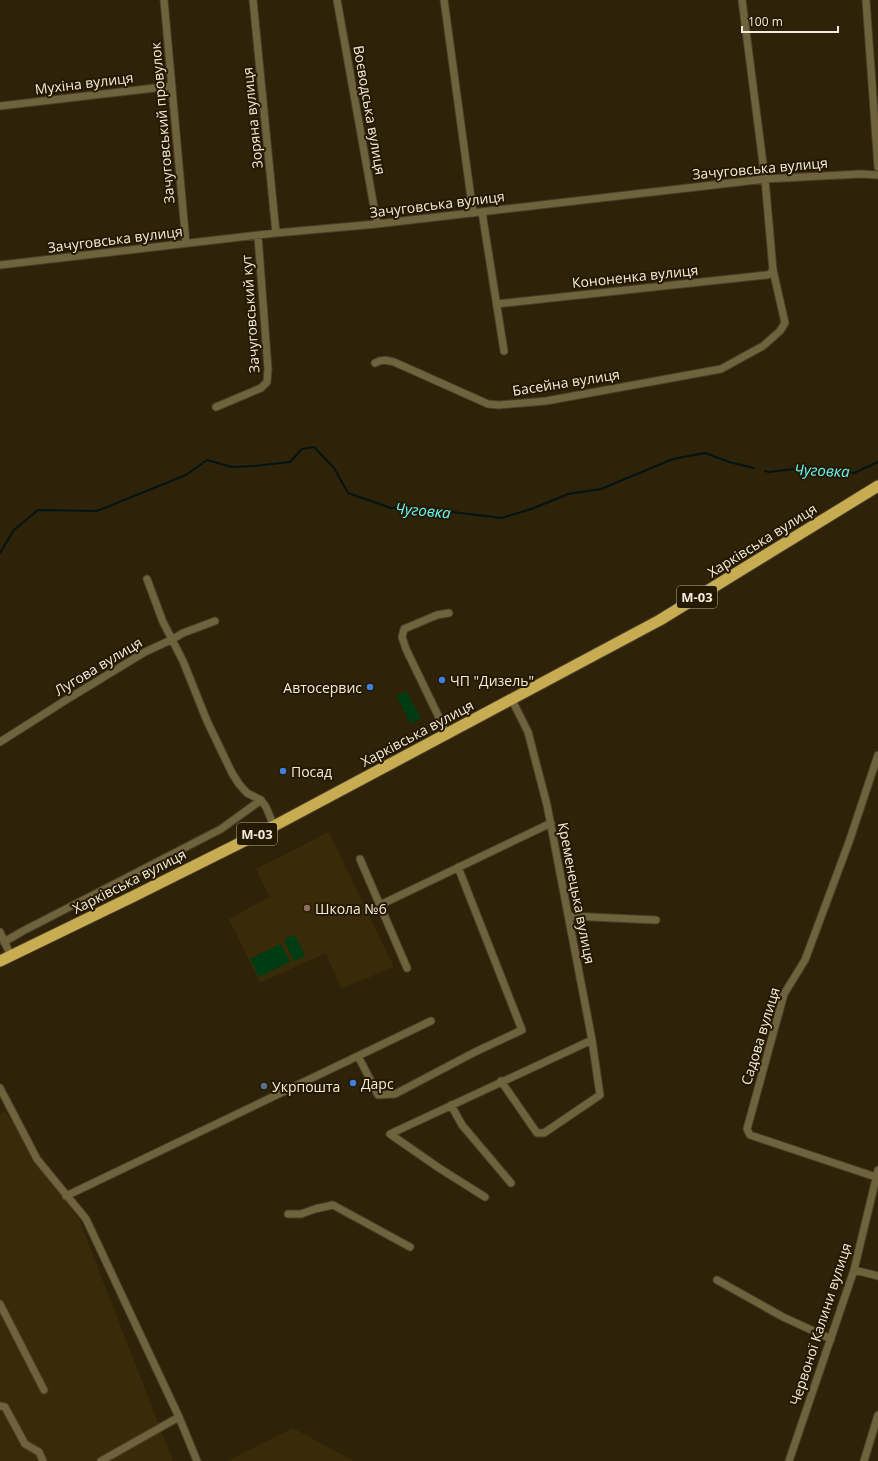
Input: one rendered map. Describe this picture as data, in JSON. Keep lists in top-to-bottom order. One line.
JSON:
{"streets":{"highway":["Харківська вулиця","М-03"],"street":["Мухіна вулиця","Воєводська вулиця","Зоряна вулиця","Зачуговський провулок","Зачуговська вулиця","Кононенка вулиця","Зачуговський кут","Басейна вулиця","Лугова вулиця","Кременецька вулиця","Садова вулиця","Червоної Калини вулиця"]},"crossings":[["Мухіна вулиця","Зачуговський провулок"],["Воєводська вулиця","Зачуговська вулиця"],["Зоряна вулиця","Зачуговська вулиця"],["Зачуговський провулок","Зачуговська вулиця"],["Зачуговська вулиця","Зачуговський кут"],["Кононенка вулиця","Басейна вулиця"],["Харківська вулиця","Кременецька вулиця"],["Садова вулиця","Червоної Калини вулиця"]],"water":["Чуговка"],"places":["ЧП \"Дизель\"","Автосервис","Посад","Школа №6","Дарс","Укрпошта"],"scale_bar":"100 m"}
